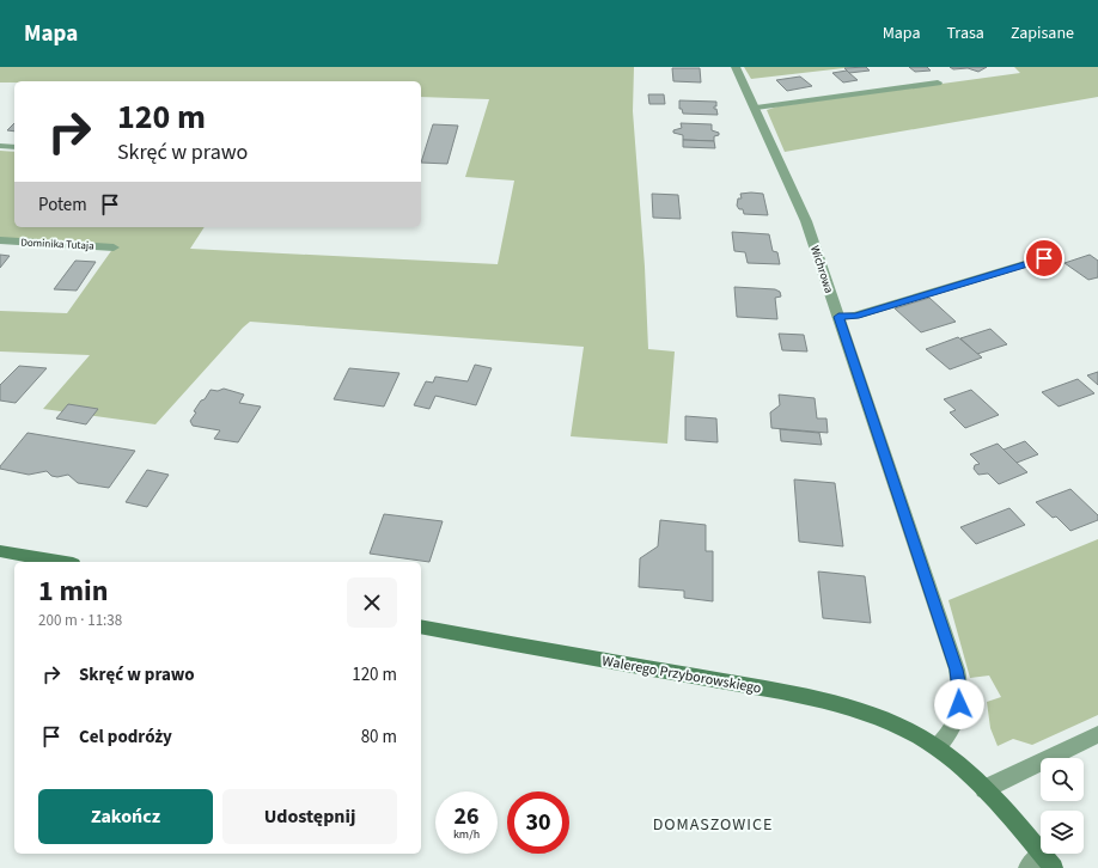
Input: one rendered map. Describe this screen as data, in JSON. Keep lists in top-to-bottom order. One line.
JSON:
{"streets":{"street":["Dominika Tutaja","Wichrowa","Walerego Przyborowskiego"]},"crossings":[["Wichrowa","Walerego Przyborowskiego"]],"districts":["DOMASZOWICE"],"page":{"header":"Mapa","nav":["Mapa","Trasa","Zapisane"],"turn":["120 m","Skręć w prawo"],"then":"Potem","heading":["1 min","200 m · 11:38"],"list":[{"name":"Skręć w prawo","value":"120 m"},{"name":"Cel podróży","value":"80 m"}],"buttons":["Zakończ","Udostępnij"],"speed":"26 km/h","limit":"30"}}
